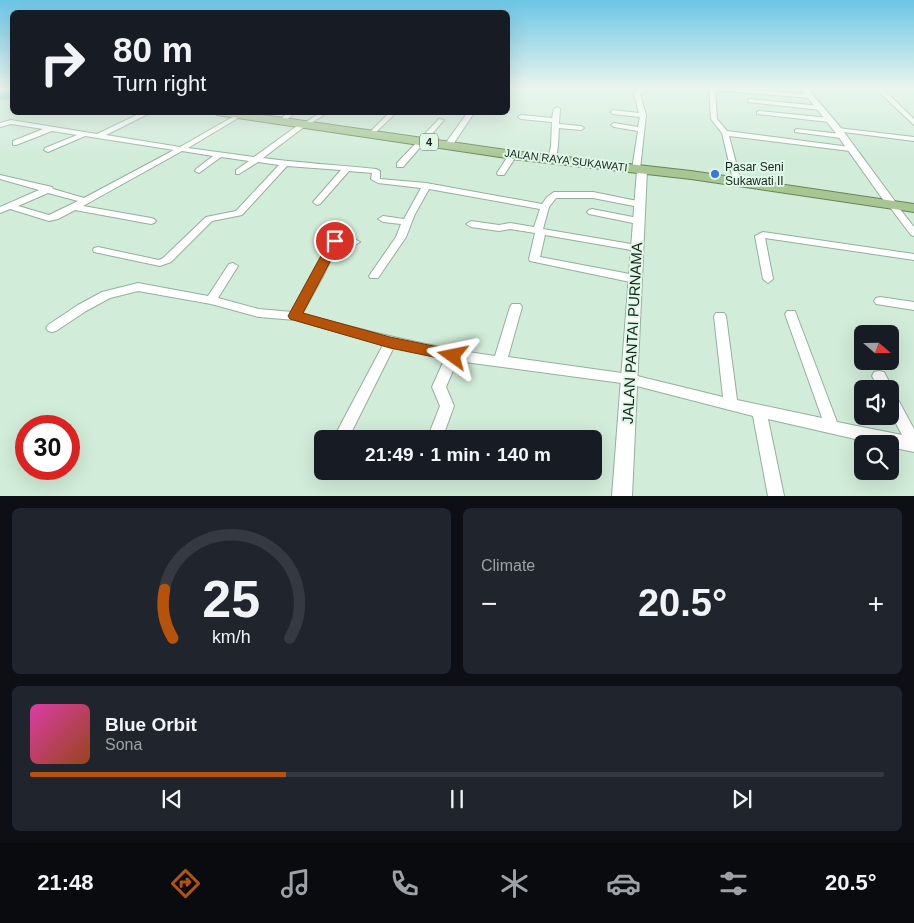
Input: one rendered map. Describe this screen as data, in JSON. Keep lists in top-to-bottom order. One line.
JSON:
{"streets":{"highway":["4","JALAN RAYA SUKAWATI"],"street":["JALAN PANTAI PURNAMA"]},"crossings":[["JALAN RAYA SUKAWATI","JALAN PANTAI PURNAMA"]],"places":["Pasar Seni Sukawati II"],"north":"right","page":{"turn":["80 m","Turn right"],"limit":"30","trip":"21:49 · 1 min · 140 m","tile":"Climate","heat":["−","20.5°","+"],"song":["Blue Orbit","Sona"],"tabs":["21:48","20.5°"],"gauge":["25","km/h"]}}
